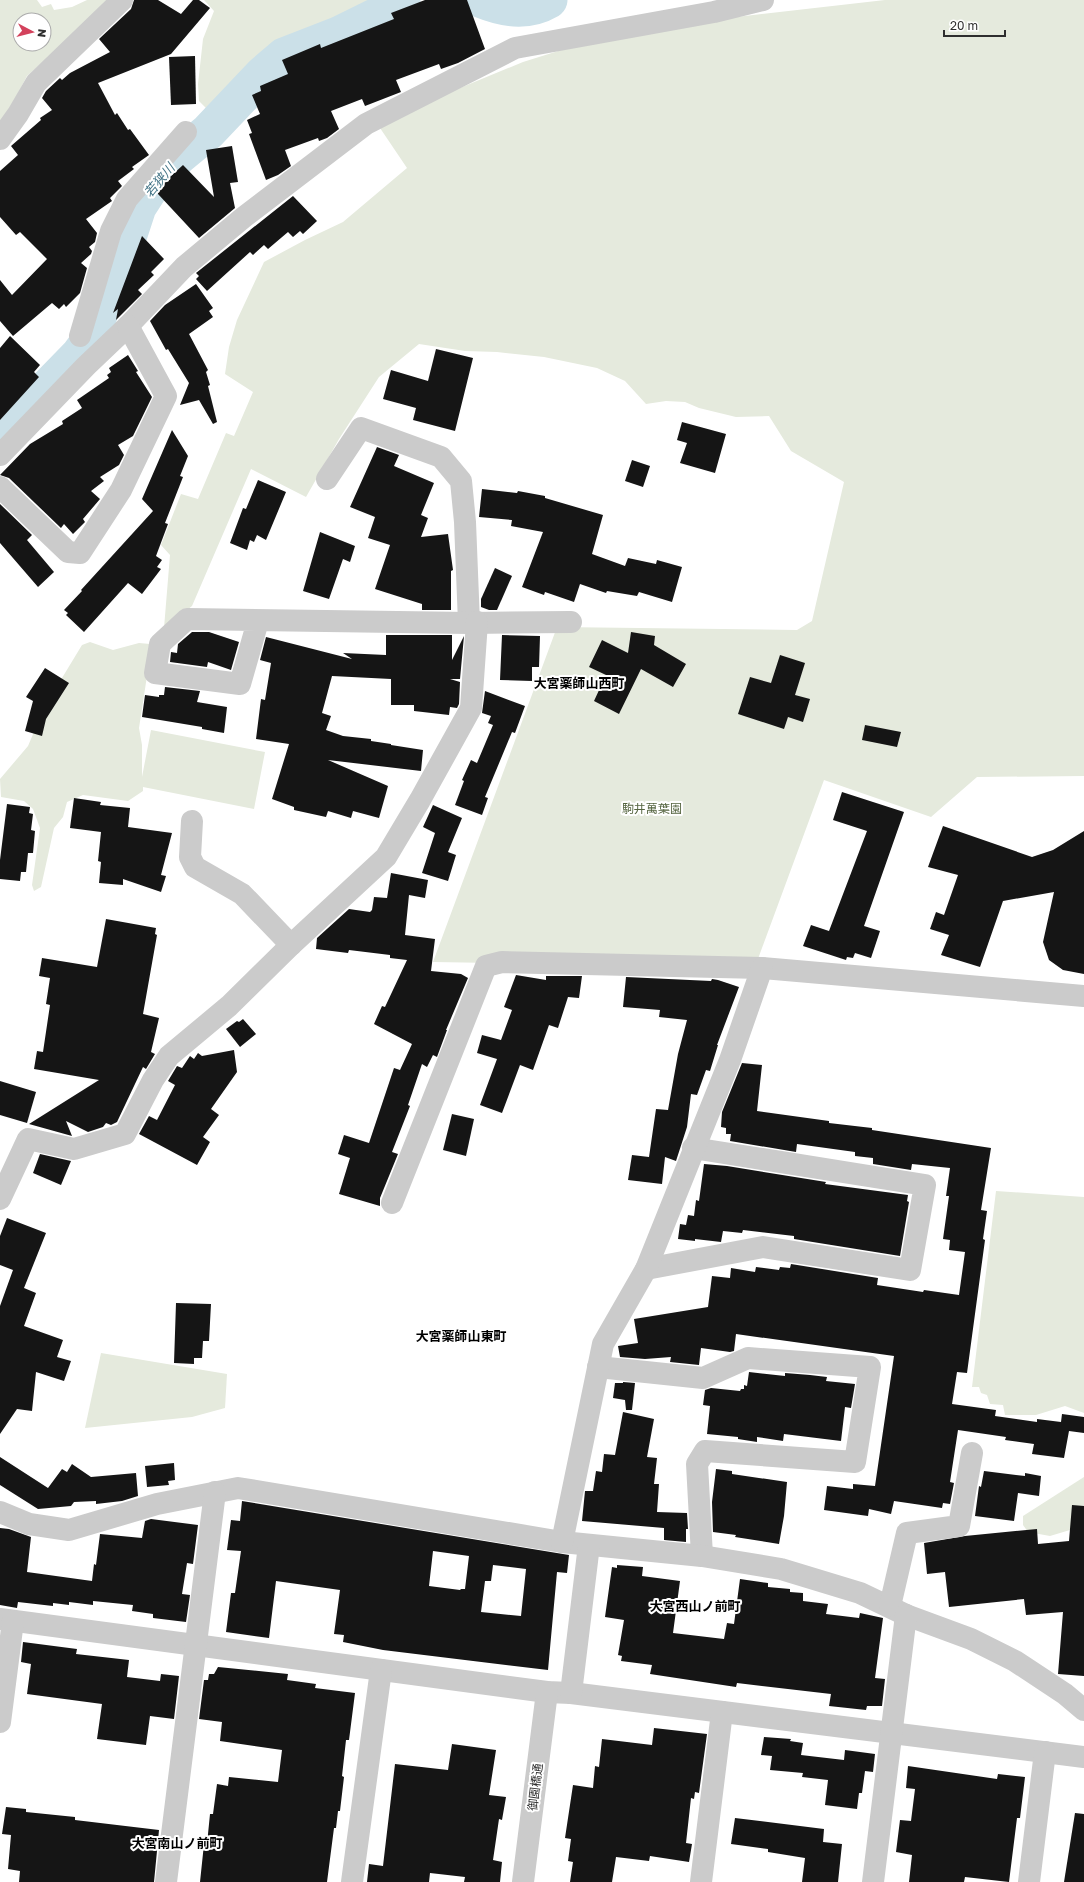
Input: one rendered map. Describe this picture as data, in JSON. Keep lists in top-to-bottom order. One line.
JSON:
{"streets":{"street":["御園橋通"]},"districts":["大宮薬師山西町","大宮薬師山東町","大宮西山ノ前町","大宮南山ノ前町"],"water":["若狭川"],"parks":["駒井萬葉園"],"scale_bar":"20 m","north":"right"}
